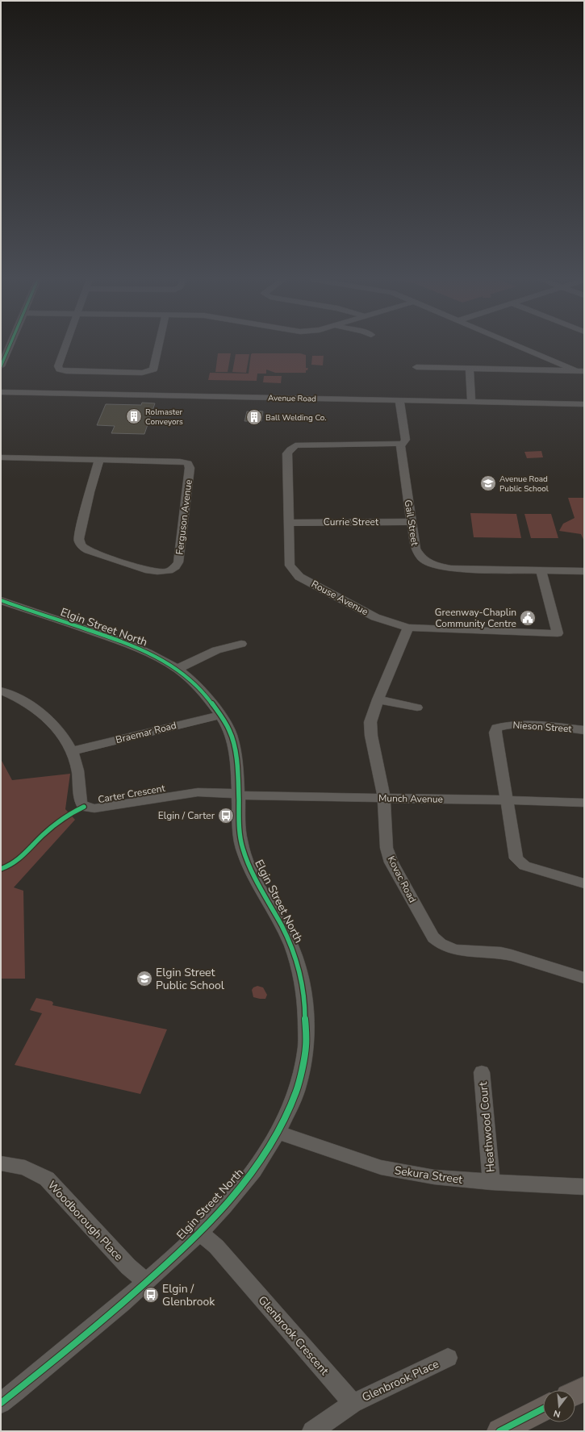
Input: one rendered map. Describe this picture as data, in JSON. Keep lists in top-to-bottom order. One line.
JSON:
{"streets":{"street":["Avenue Road","Ferguson Avenue","Currie Street","Gail Street","Rouse Avenue","Elgin Street North","Nieson Street","Braemar Road","Carter Crescent","Munch Avenue","Kovac Road","Heathwood Court","Sekura Street","Woodborough Place","Glenbrook Crescent","Glenbrook Place"]},"crossings":[["Avenue Road","Gail Street"],["Currie Street","Gail Street"],["Currie Street","Rouse Avenue"],["Gail Street","Rouse Avenue"],["Rouse Avenue","Kovac Road"],["Elgin Street North","Braemar Road"],["Elgin Street North","Carter Crescent"],["Elgin Street North","Munch Avenue"],["Elgin Street North","Sekura Street"],["Elgin Street North","Woodborough Place"],["Elgin Street North","Glenbrook Crescent"],["Nieson Street","Munch Avenue"],["Braemar Road","Carter Crescent"],["Carter Crescent","Munch Avenue"],["Munch Avenue","Kovac Road"],["Heathwood Court","Sekura Street"],["Glenbrook Crescent","Glenbrook Place"]],"places":{"building":["Rolmaster Conveyors","Ball Welding Co."],"school or university":["Avenue Road Public School","Elgin Street Public School"],"public building":["Greenway-Chaplin Community Centre"],"bus stop":["Elgin / Carter","Elgin / Glenbrook"]},"north":"bottom"}
